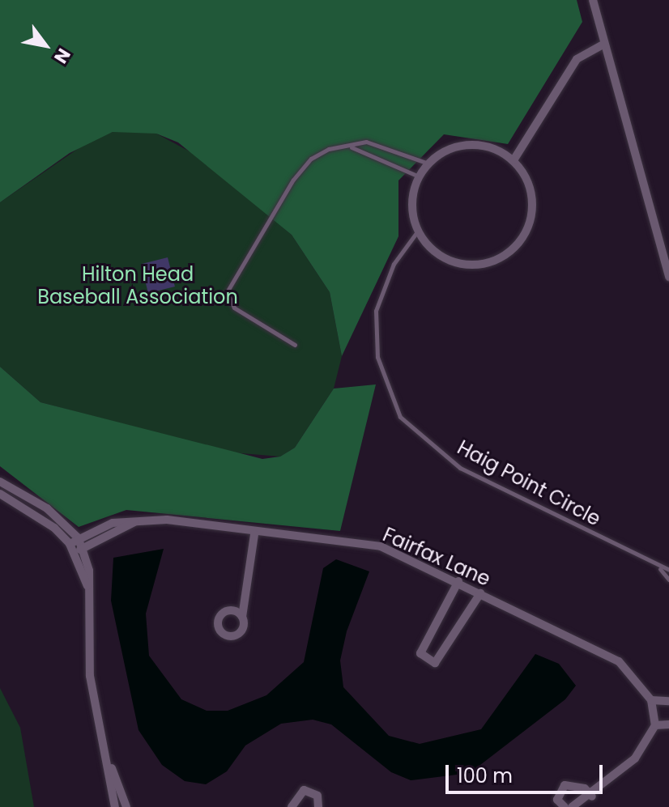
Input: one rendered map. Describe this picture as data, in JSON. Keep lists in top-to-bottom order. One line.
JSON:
{"streets":{"street":["Fairfax Lane"],"lane":["Haig Point Circle"]},"parks":["Hilton Head Baseball Association"],"scale_bar":"100 m","north":"bottom right"}
